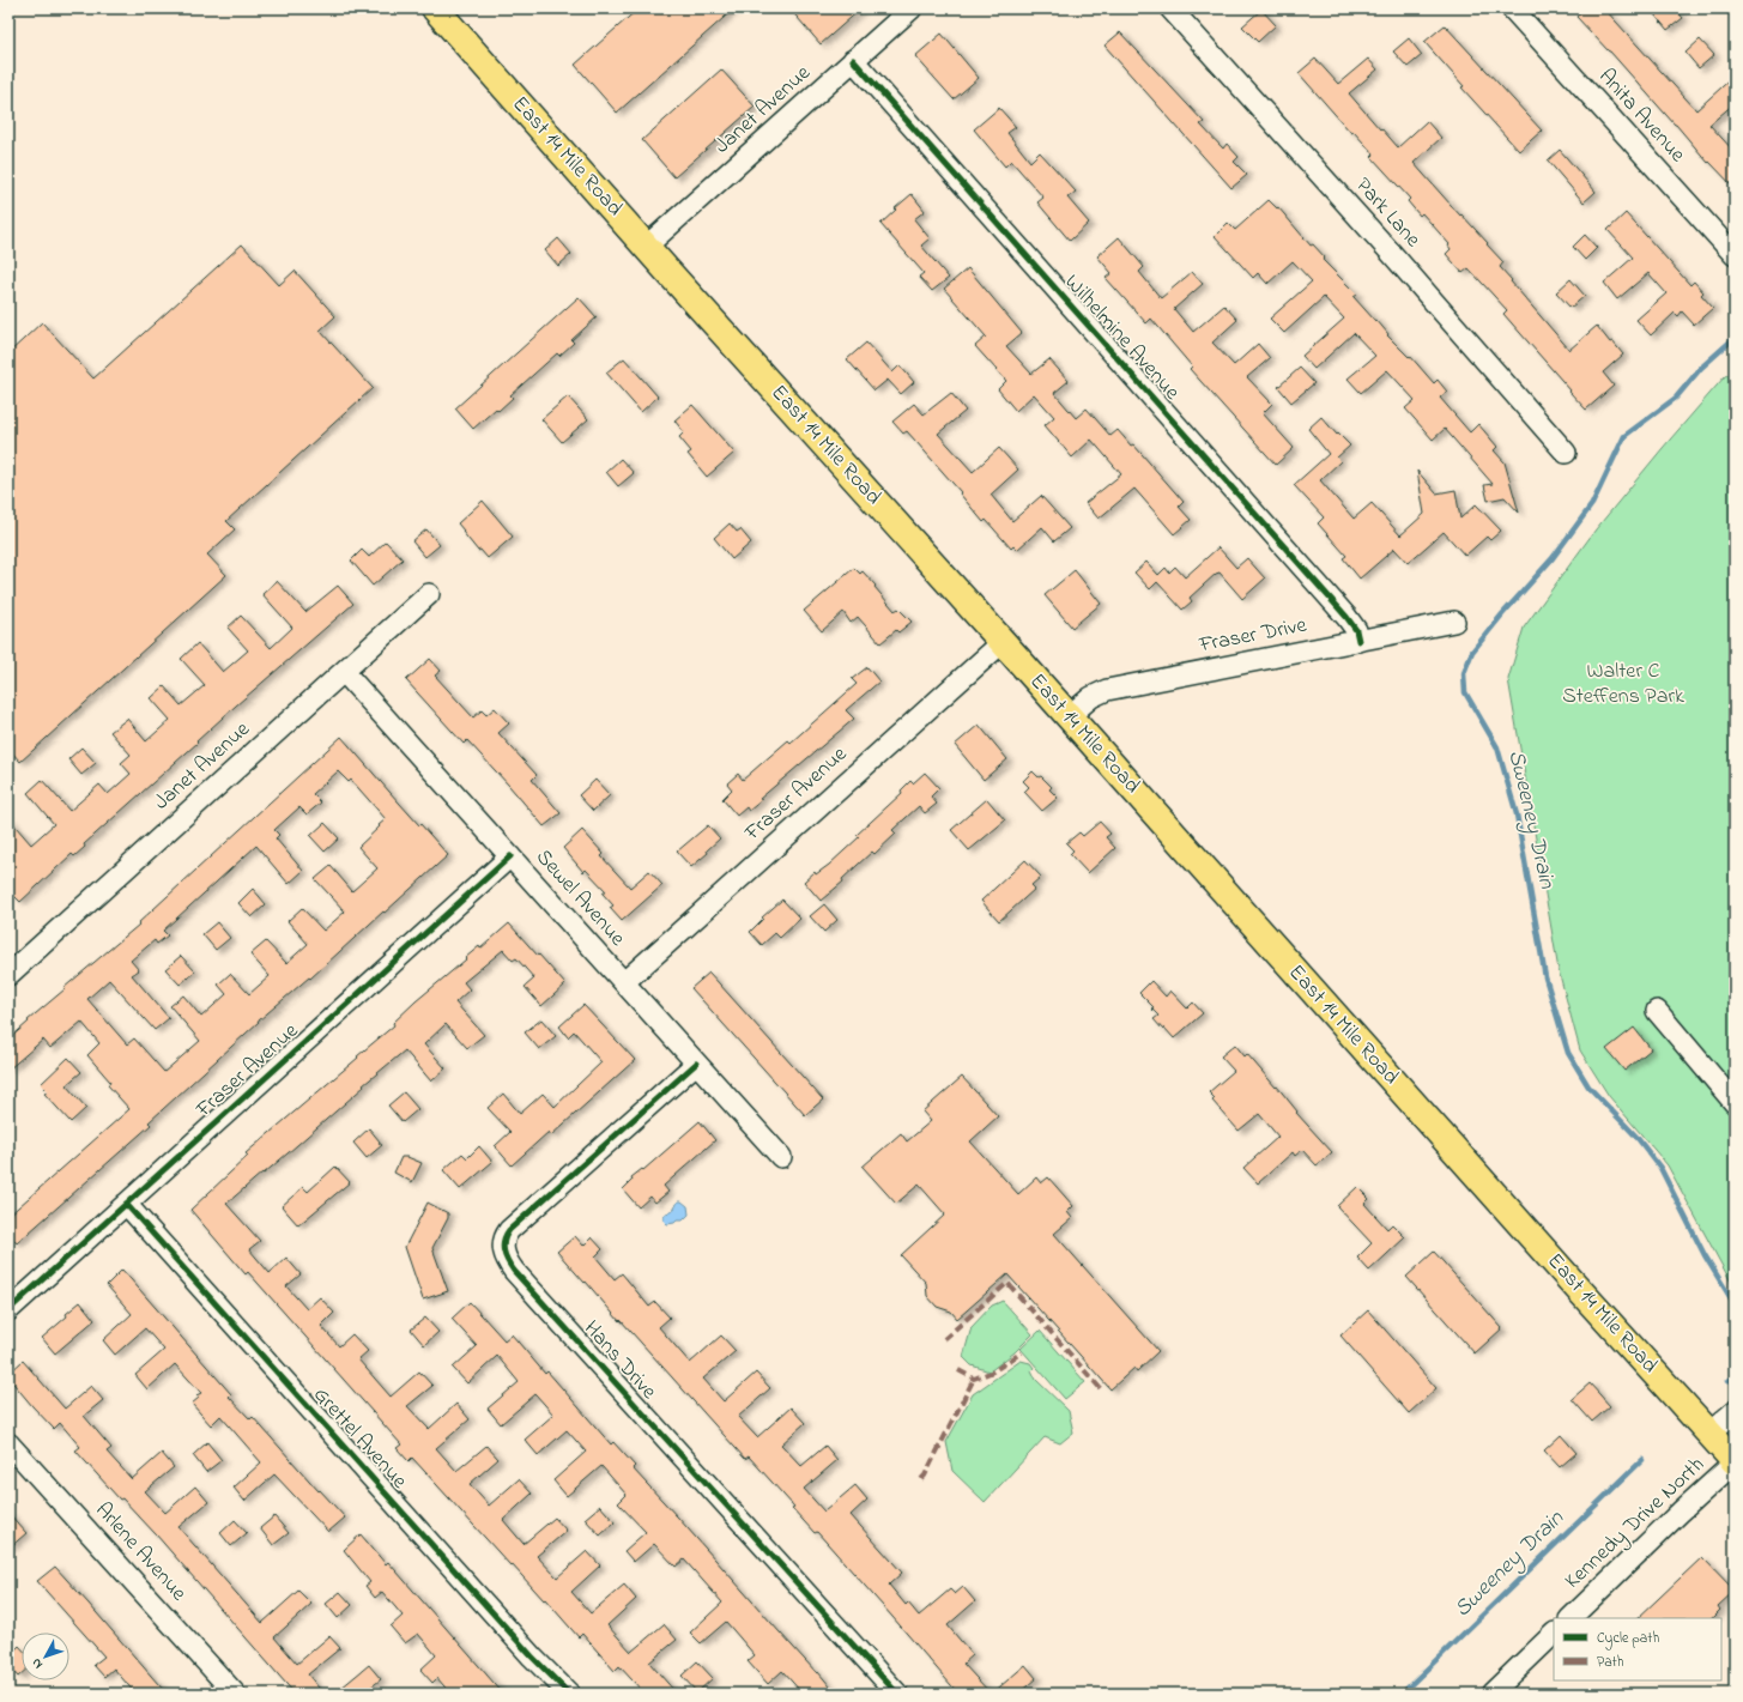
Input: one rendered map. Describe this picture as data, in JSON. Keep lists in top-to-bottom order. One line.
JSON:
{"streets":{"main road":["East 14 Mile Road"],"street":["Janet Avenue","Anita Avenue","Park Lane","Wilhelmine Avenue","Fraser Drive","Fraser Avenue","Sewel Avenue","Hans Drive","Grettel Avenue","Kennedy Drive North","Arlene Avenue"]},"crossings":[["Janet Avenue","East 14 Mile Road"],["Janet Avenue","Wilhelmine Avenue"],["Janet Avenue","Sewel Avenue"],["East 14 Mile Road","Fraser Drive"],["East 14 Mile Road","Fraser Avenue"],["East 14 Mile Road","Kennedy Drive North"],["Wilhelmine Avenue","Fraser Drive"],["Fraser Avenue","Sewel Avenue"],["Fraser Avenue","Grettel Avenue"],["Sewel Avenue","Hans Drive"]],"water":["Sweeney Drain"],"parks":["Walter C Steffens Park"],"legend":["Cycle path","Path"],"north":"bottom left"}
